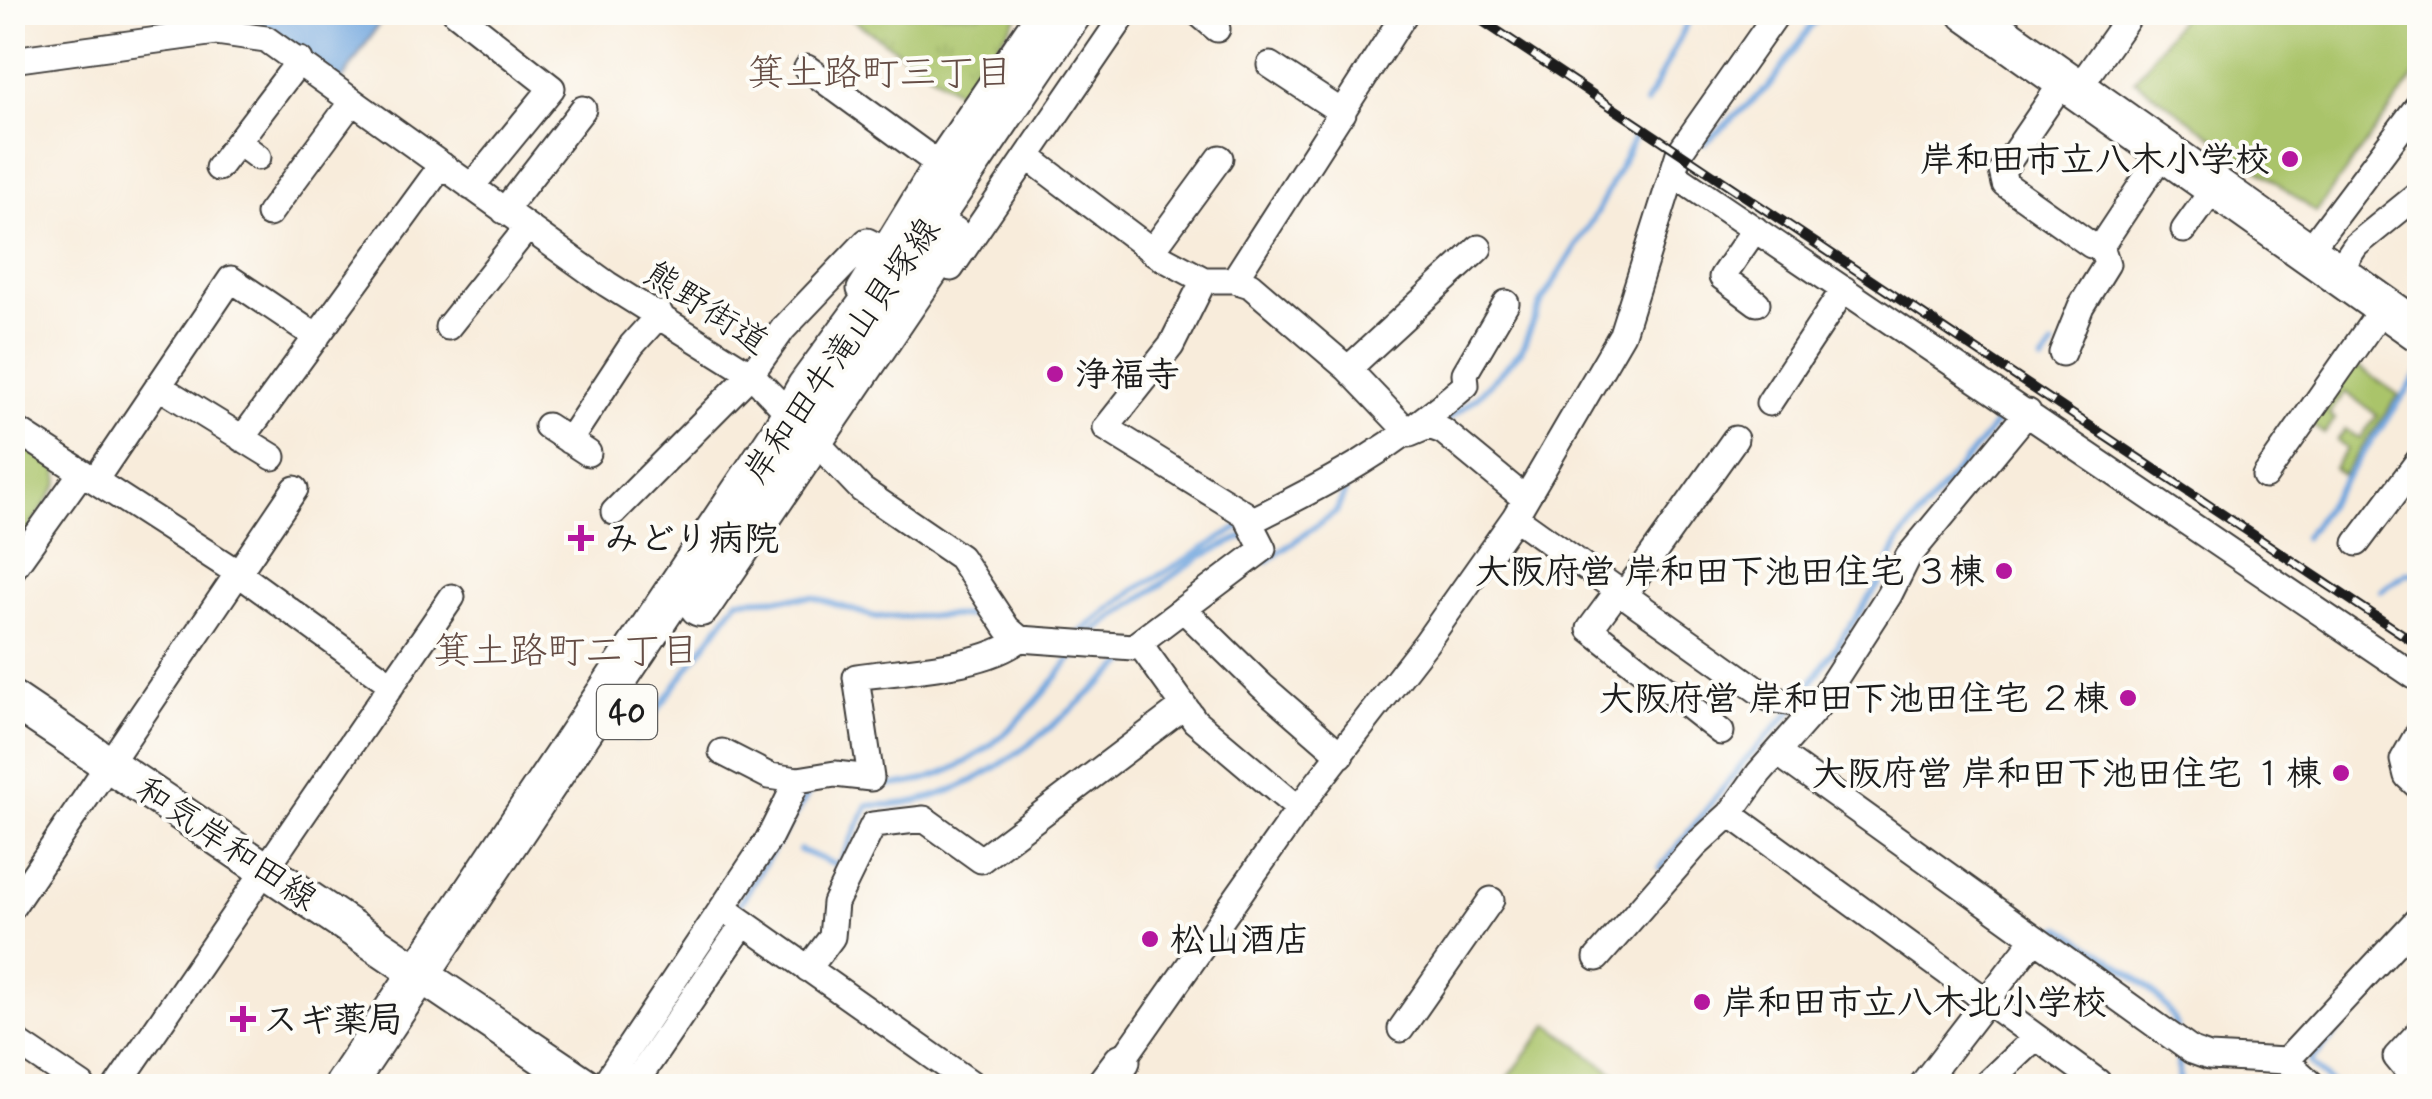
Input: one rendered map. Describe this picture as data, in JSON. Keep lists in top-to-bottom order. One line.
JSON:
{"streets":{"main road":["岸和田牛滝山貝塚線","40","和気岸和田線"],"street":["熊野街道"]},"crossings":[["熊野街道","岸和田牛滝山貝塚線"],["岸和田牛滝山貝塚線","和気岸和田線"]],"districts":["箕土路町三丁目","箕土路町二丁目"],"places":{"other":["岸和田市立八木小学校","浄福寺","大阪府営 岸和田下池田住宅 ３棟","大阪府営 岸和田下池田住宅 ２棟","大阪府営 岸和田下池田住宅 １棟","松山酒店","岸和田市立八木北小学校"],"health":["みどり病院","スギ薬局"]}}
